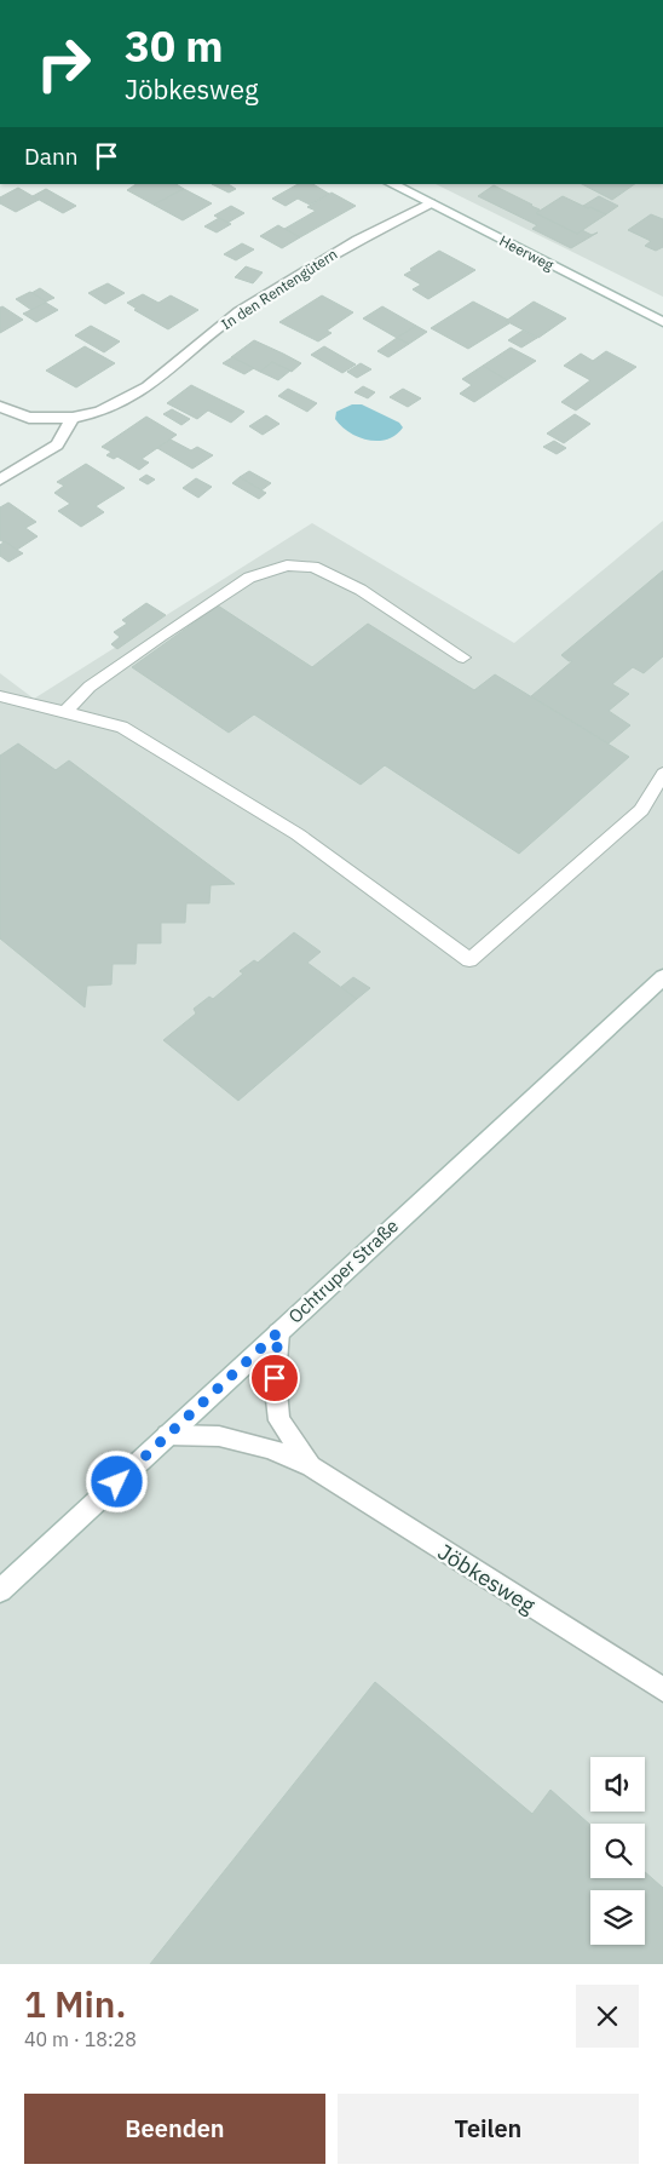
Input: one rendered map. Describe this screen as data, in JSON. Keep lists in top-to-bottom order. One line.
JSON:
{"streets":{"street":["Heerweg","In den Rentengütern","Ochtruper Straße","Jöbkesweg"]},"crossings":[["Heerweg","In den Rentengütern"],["Ochtruper Straße","Jöbkesweg"]],"page":{"turn":["30 m","Jöbkesweg"],"then":"Dann","heading":["1 Min.","40 m · 18:28"],"buttons":["Beenden","Teilen"]}}
